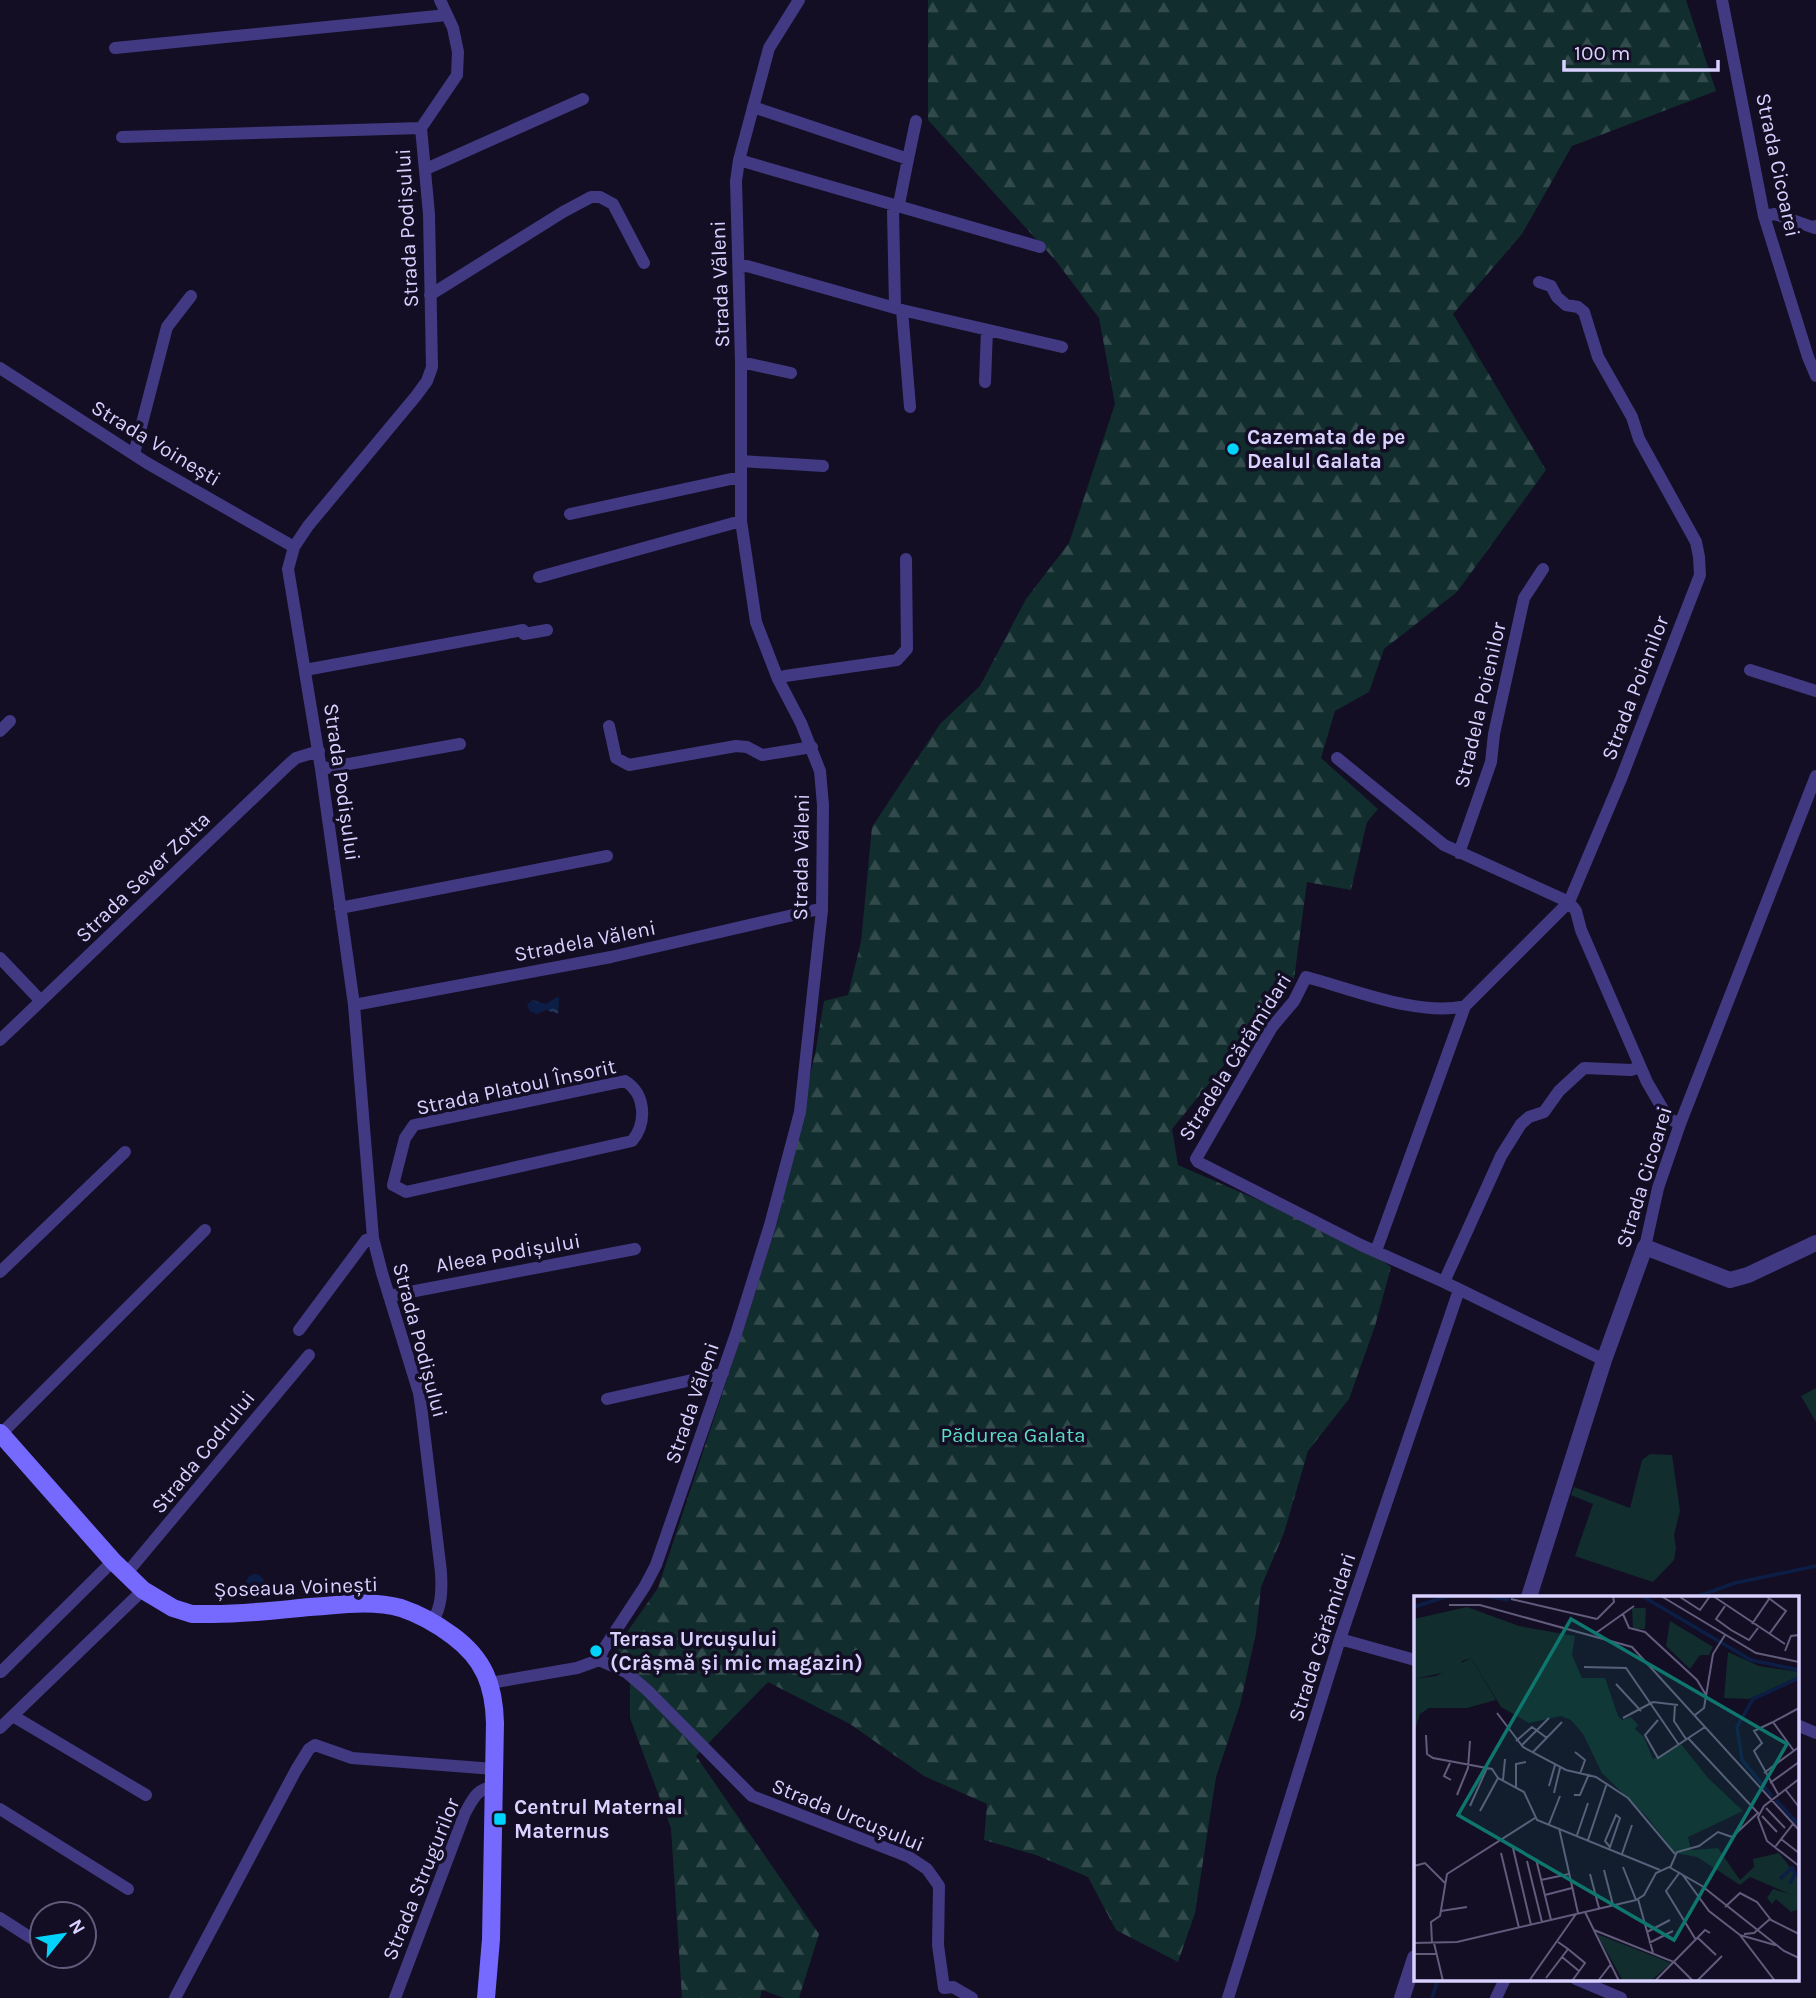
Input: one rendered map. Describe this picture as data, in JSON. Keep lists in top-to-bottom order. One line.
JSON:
{"streets":{"main road":["Șoseaua Voinești"],"street":["Strada Cicoarei","Strada Podișului","Strada Văleni","Strada Voinești","Strada Poienilor","Stradela Poienilor","Strada Sever Zotta","Stradela Văleni","Stradela Cărămidari","Strada Platoul Însorit","Aleea Podișului","Strada Codrului","Strada Cărămidari","Strada Urcușului","Strada Strugurilor"]},"crossings":[["Strada Cicoarei","Stradela Cărămidari"],["Strada Podișului","Strada Voinești"],["Strada Podișului","Strada Sever Zotta"],["Strada Podișului","Stradela Văleni"],["Strada Podișului","Aleea Podișului"],["Strada Podișului","Șoseaua Voinești"],["Strada Văleni","Stradela Văleni"],["Strada Văleni","Strada Urcușului"],["Stradela Cărămidari","Strada Cărămidari"],["Strada Codrului","Șoseaua Voinești"],["Șoseaua Voinești","Strada Strugurilor"]],"parks":["Pădurea Galata"],"places":{"other":["Cazemata de pe Dealul Galata","Terasa Urcușului (Crâșmă și mic magazin)"],"transit":["Centrul Maternal Maternus"]},"scale_bar":"100 m","north":"top right"}
